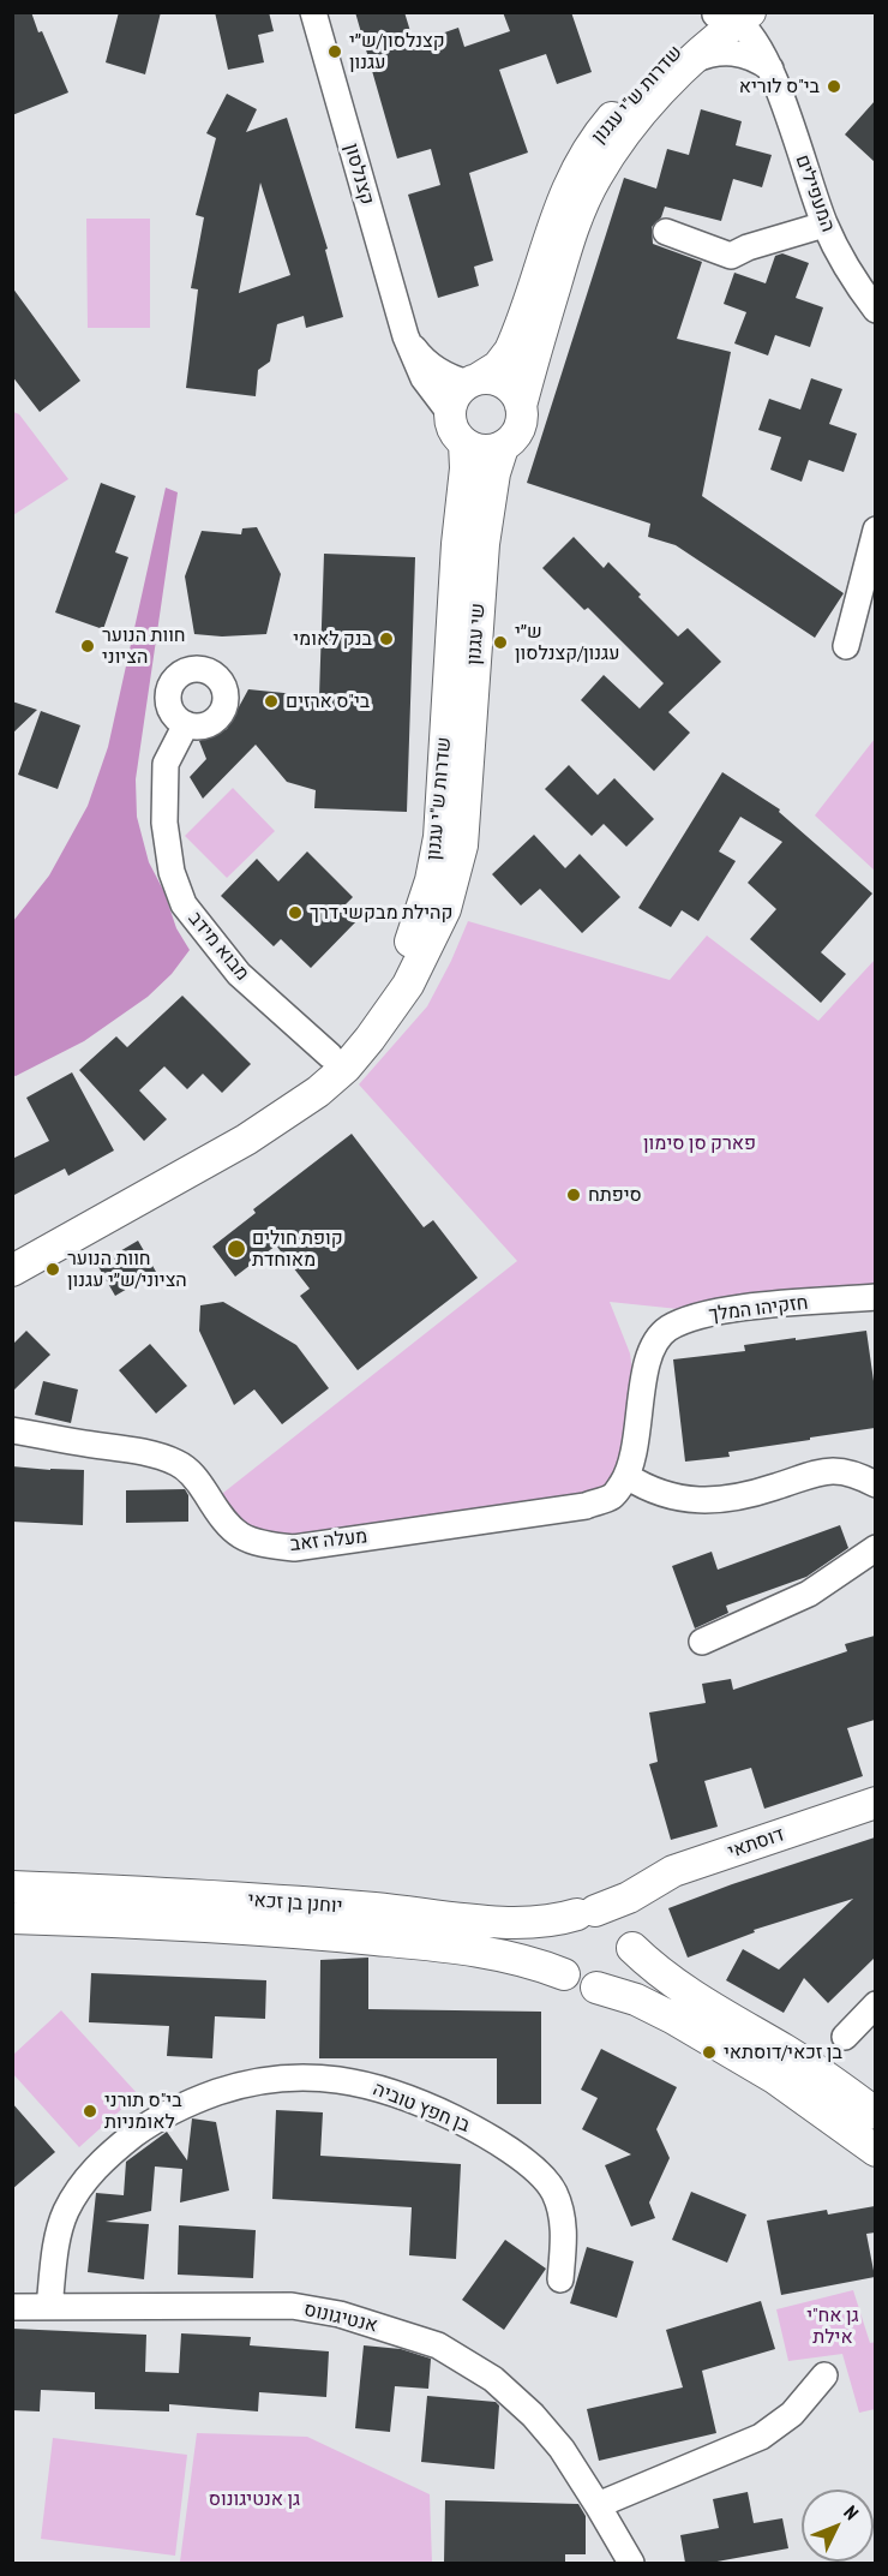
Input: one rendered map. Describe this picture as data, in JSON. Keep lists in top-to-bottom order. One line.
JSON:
{"streets":{"street":["שדרות ש\"י עגנון","קצנלסון","המעפילים","שי עגנון","מבוא מידב","חזקיהו המלך","מעלה זאב","דוסתאי","יוחנן בן זכאי","בן חפץ טוביה","אנטיגונוס"]},"crossings":[["שדרות ש\"י עגנון","קצנלסון"],["שדרות ש\"י עגנון","המעפילים"],["שדרות ש\"י עגנון","שי עגנון"],["שדרות ש\"י עגנון","מבוא מידב"],["קצנלסון","שי עגנון"],["חזקיהו המלך","מעלה זאב"],["דוסתאי","יוחנן בן זכאי"],["בן חפץ טוביה","אנטיגונוס"]],"parks":["פארק סן סימון","גן אח\"י אילת","גן אנטיגונוס"],"places":["קצנלסון/ש״י עגנון","בי\"ס לוריא","בנק לאומי","ש״י עגנון/קצנלסון","חוות הנוער הציוני","בי\"ס ארזים","קהילת מבקשי דרך","סיפתח","קופת חולים מאוחדת","חוות הנוער הציוני/ש״י עגנון","בן זכאי/דוסתאי","בי\"ס תורני לאומניות"],"north":"top right"}
